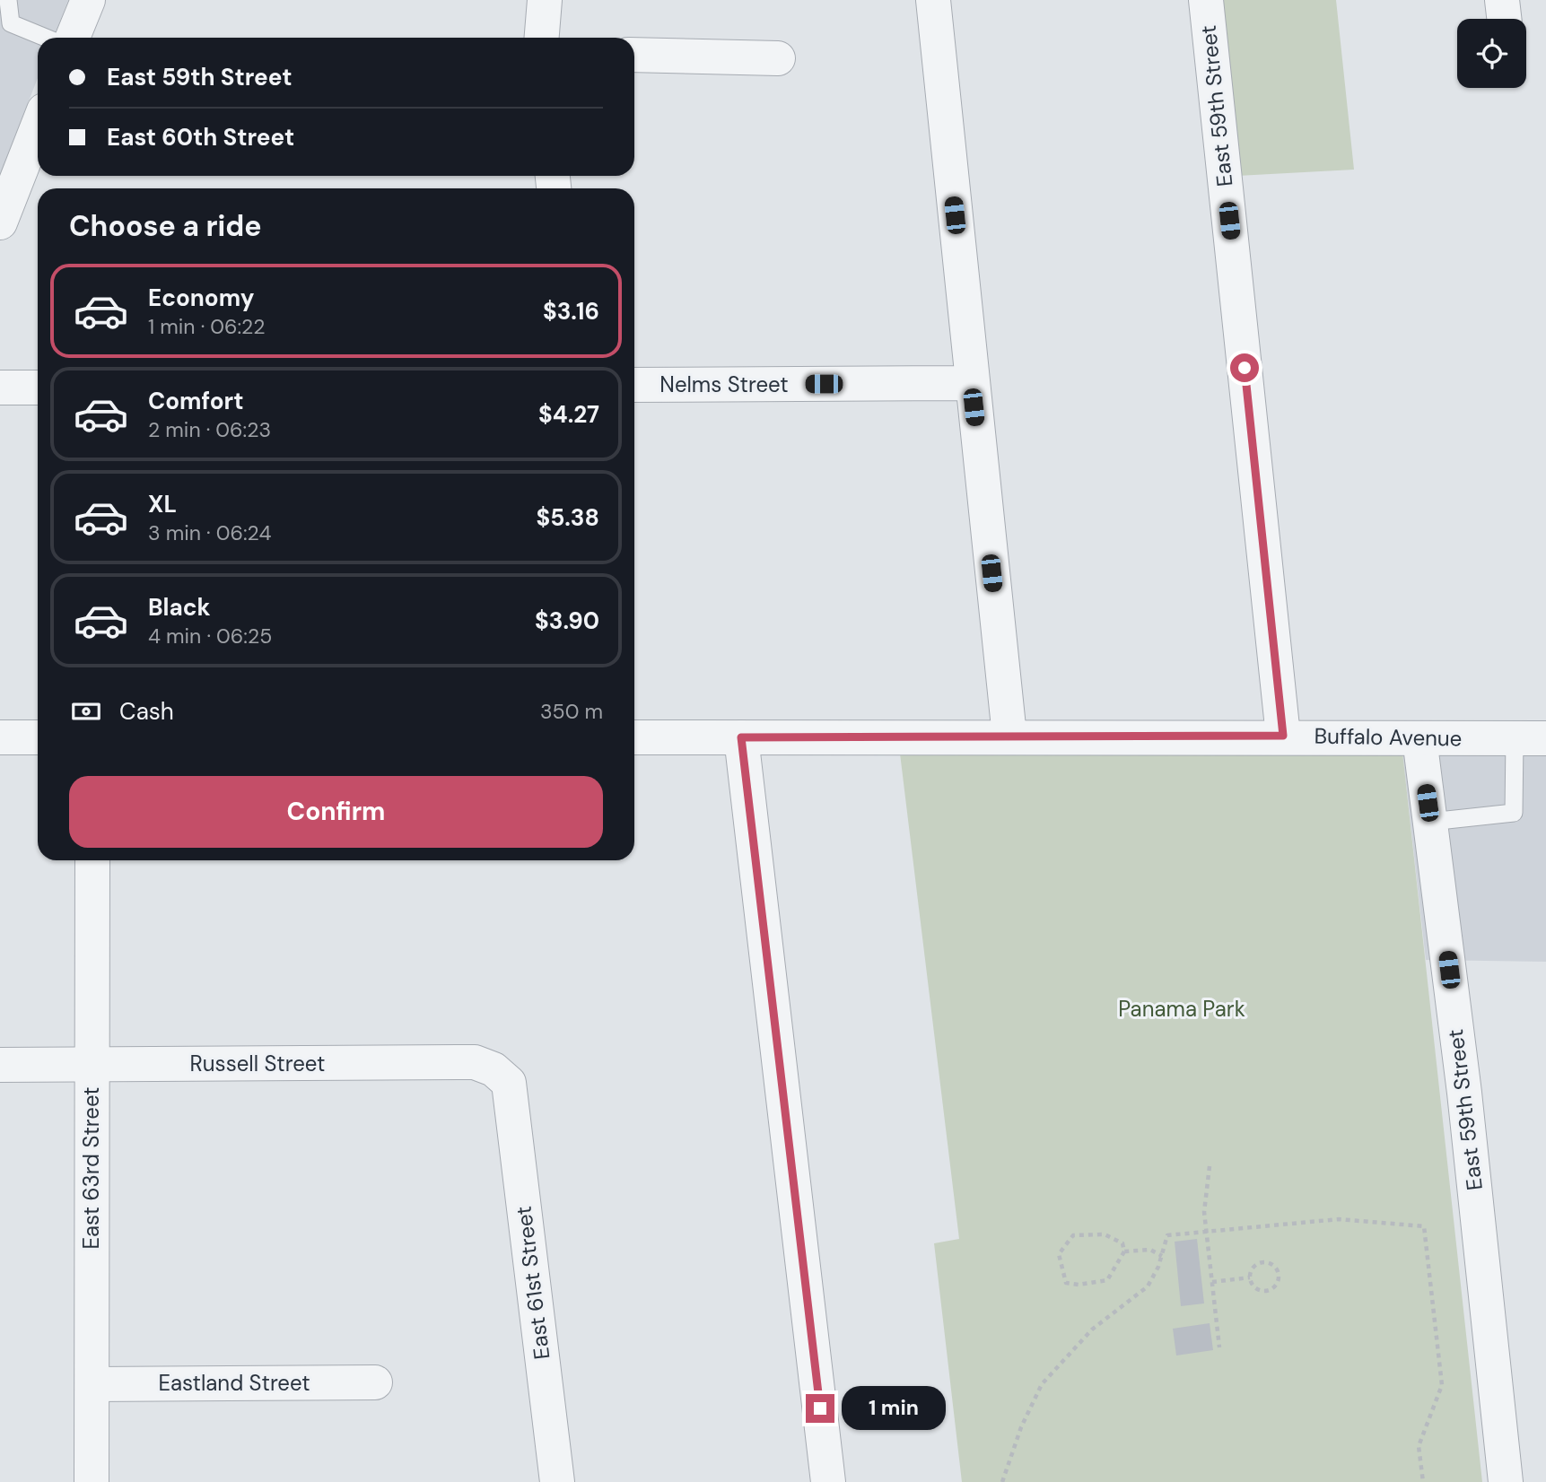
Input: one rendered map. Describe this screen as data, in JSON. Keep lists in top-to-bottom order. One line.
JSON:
{"streets":{"street":["East 59th Street","Nelms Street","Buffalo Avenue","Russell Street","East 63rd Street","East 61st Street","Eastland Street"]},"crossings":[["East 59th Street","Buffalo Avenue"],["Russell Street","East 63rd Street"],["Russell Street","East 61st Street"],["East 63rd Street","Eastland Street"]],"parks":["Panama Park"],"page":{"banner":["East 59th Street","East 60th Street"],"heading":"Choose a ride","list":[{"name":"Economy","note":"1 min · 06:22","value":"$3.16"},{"name":"Comfort","note":"2 min · 06:23","value":"$4.27"},{"name":"XL","note":"3 min · 06:24","value":"$5.38"},{"name":"Black","note":"4 min · 06:25","value":"$3.90"}],"pay":["Cash","350 m"],"buttons":"Confirm","bubble":"1 min"}}
